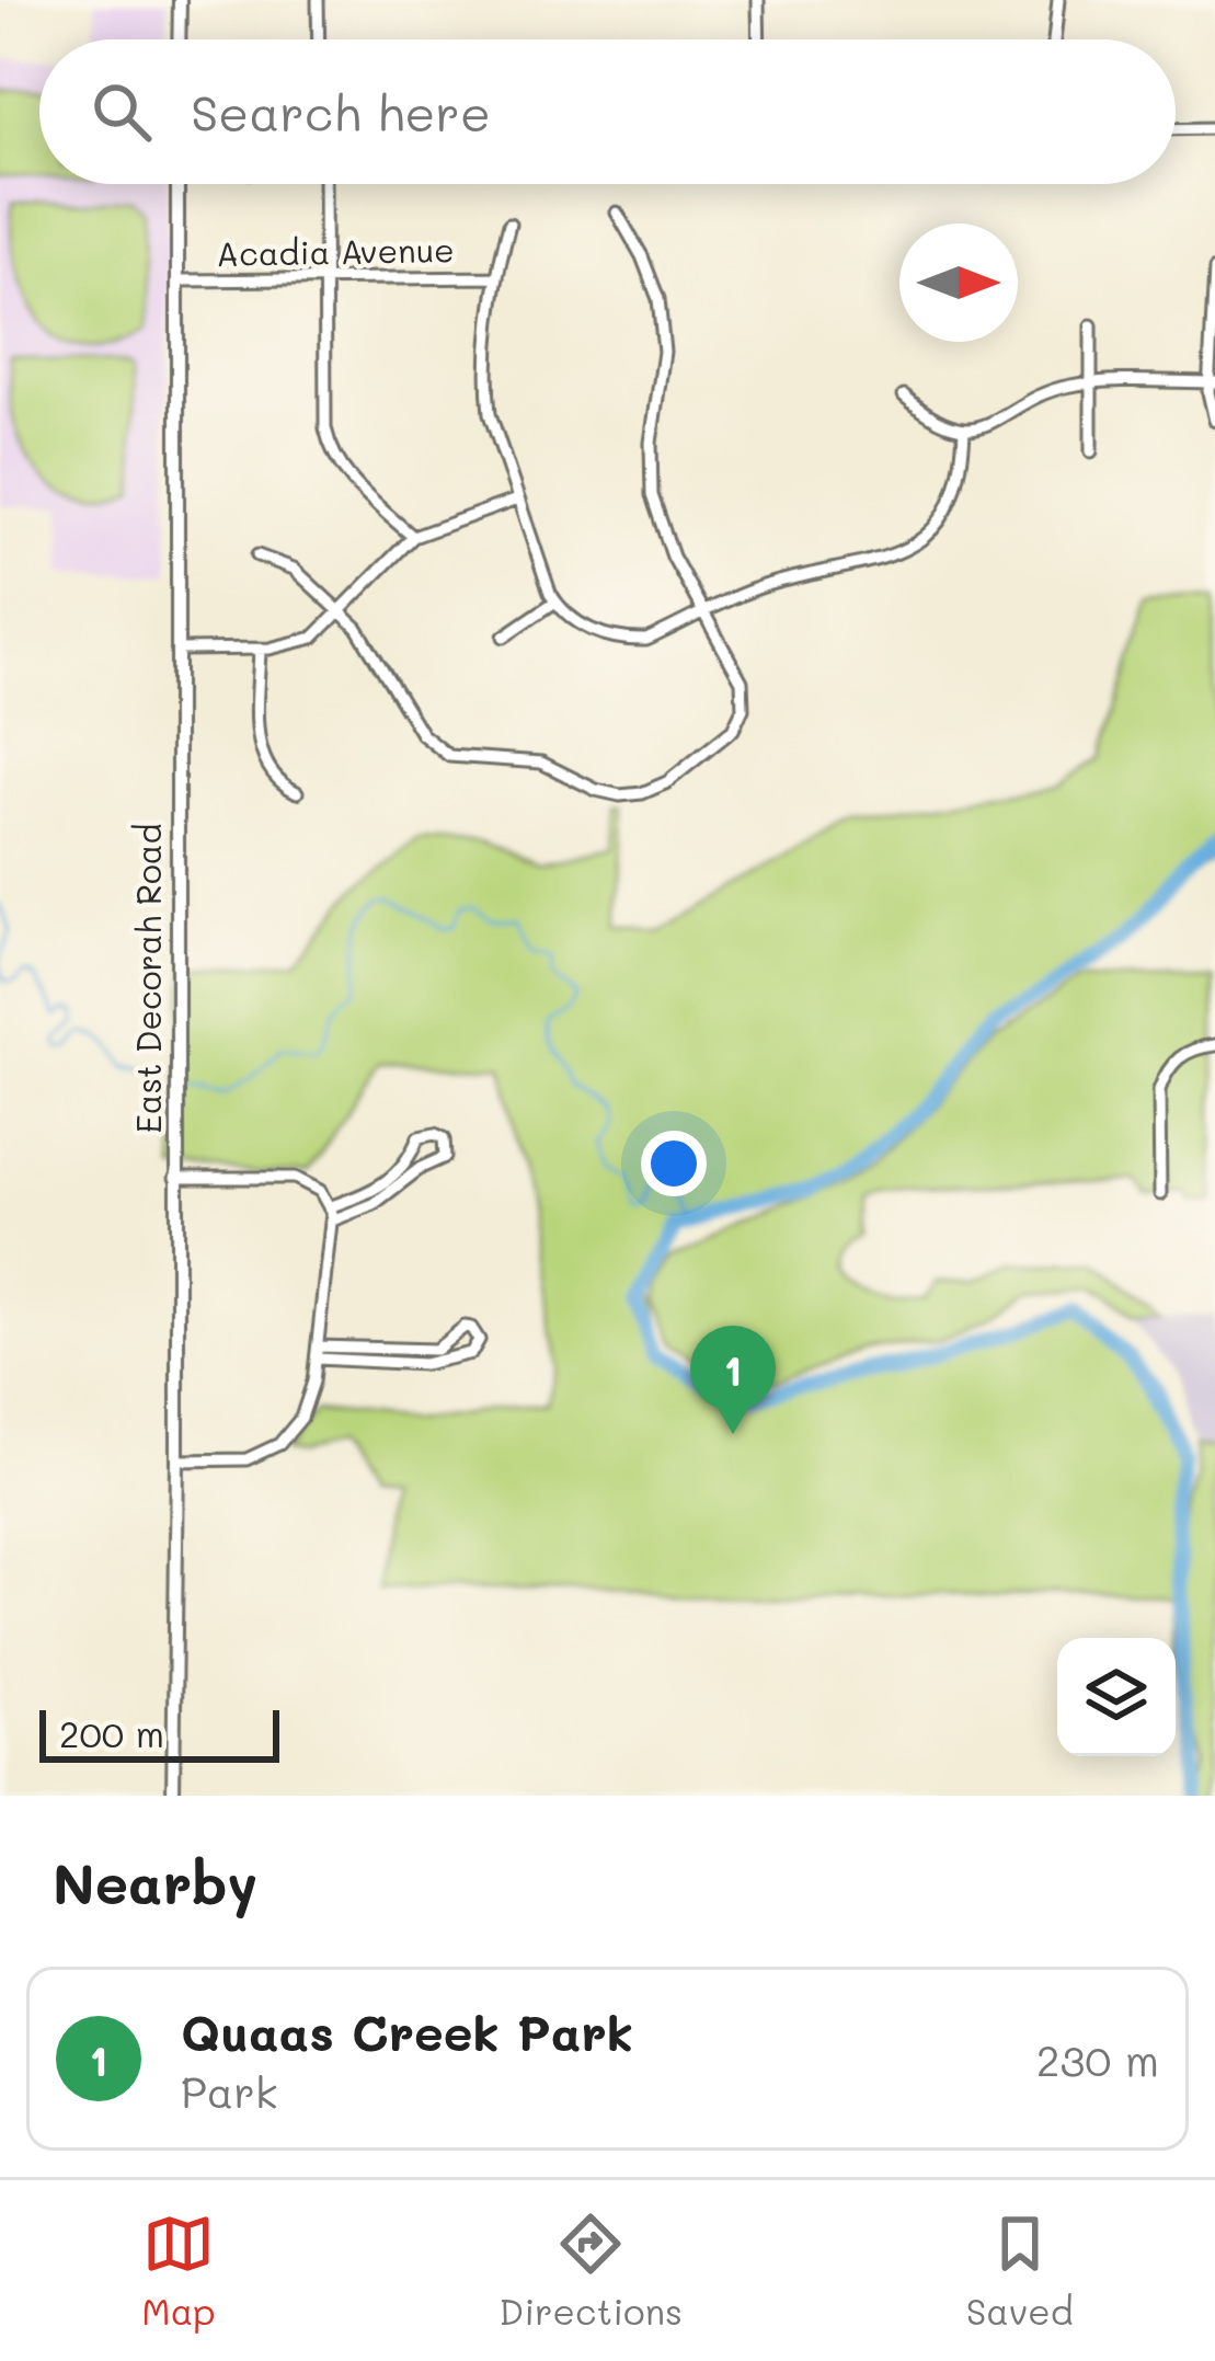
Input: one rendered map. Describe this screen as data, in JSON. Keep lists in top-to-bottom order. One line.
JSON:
{"streets":{"street":["Acadia Avenue","East Decorah Road"]},"crossings":[["Acadia Avenue","East Decorah Road"]],"scale_bar":"200 m","north":"right","page":{"search":"Search here","pins":"1","scale":"200 m","heading":"Nearby","list":[{"mark":"1","name":"Quaas Creek Park","note":"Park","value":"230 m"}],"nav":["Map","Directions","Saved"]}}
